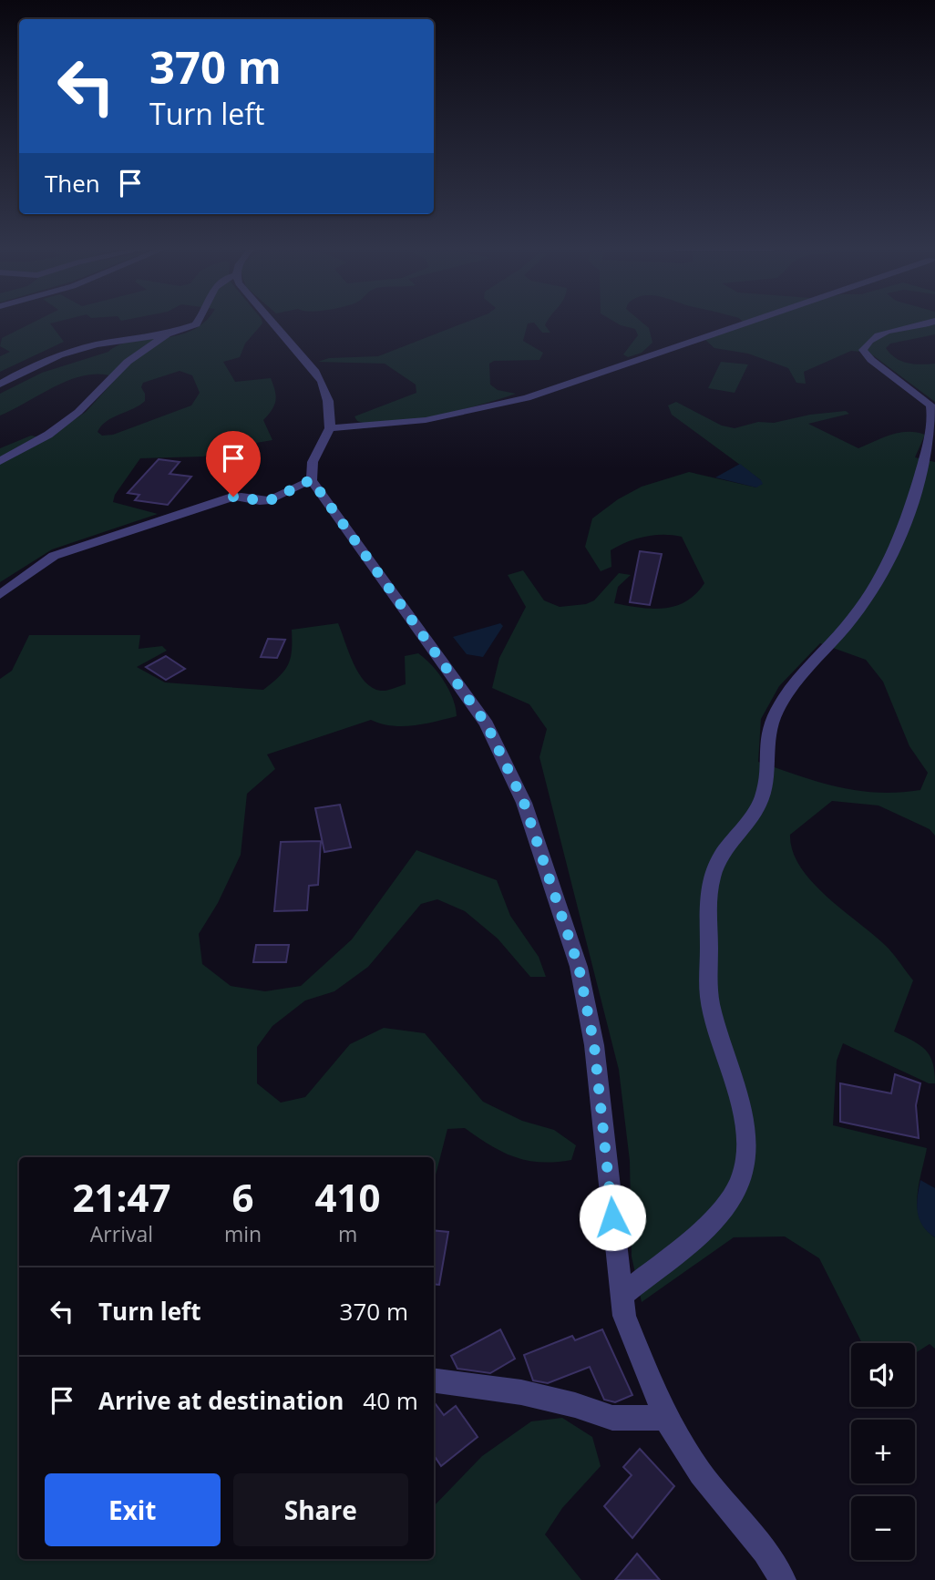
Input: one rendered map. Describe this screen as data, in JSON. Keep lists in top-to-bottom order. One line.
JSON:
{"page":{"turn":["370 m","Turn left"],"then":"Then","eta":["21:47","Arrival","6","min","410","m"],"list":[{"name":"Turn left","value":"370 m"},{"name":"Arrive at destination","value":"40 m"}],"map_buttons":["+","−"],"buttons":["Exit","Share"]}}
